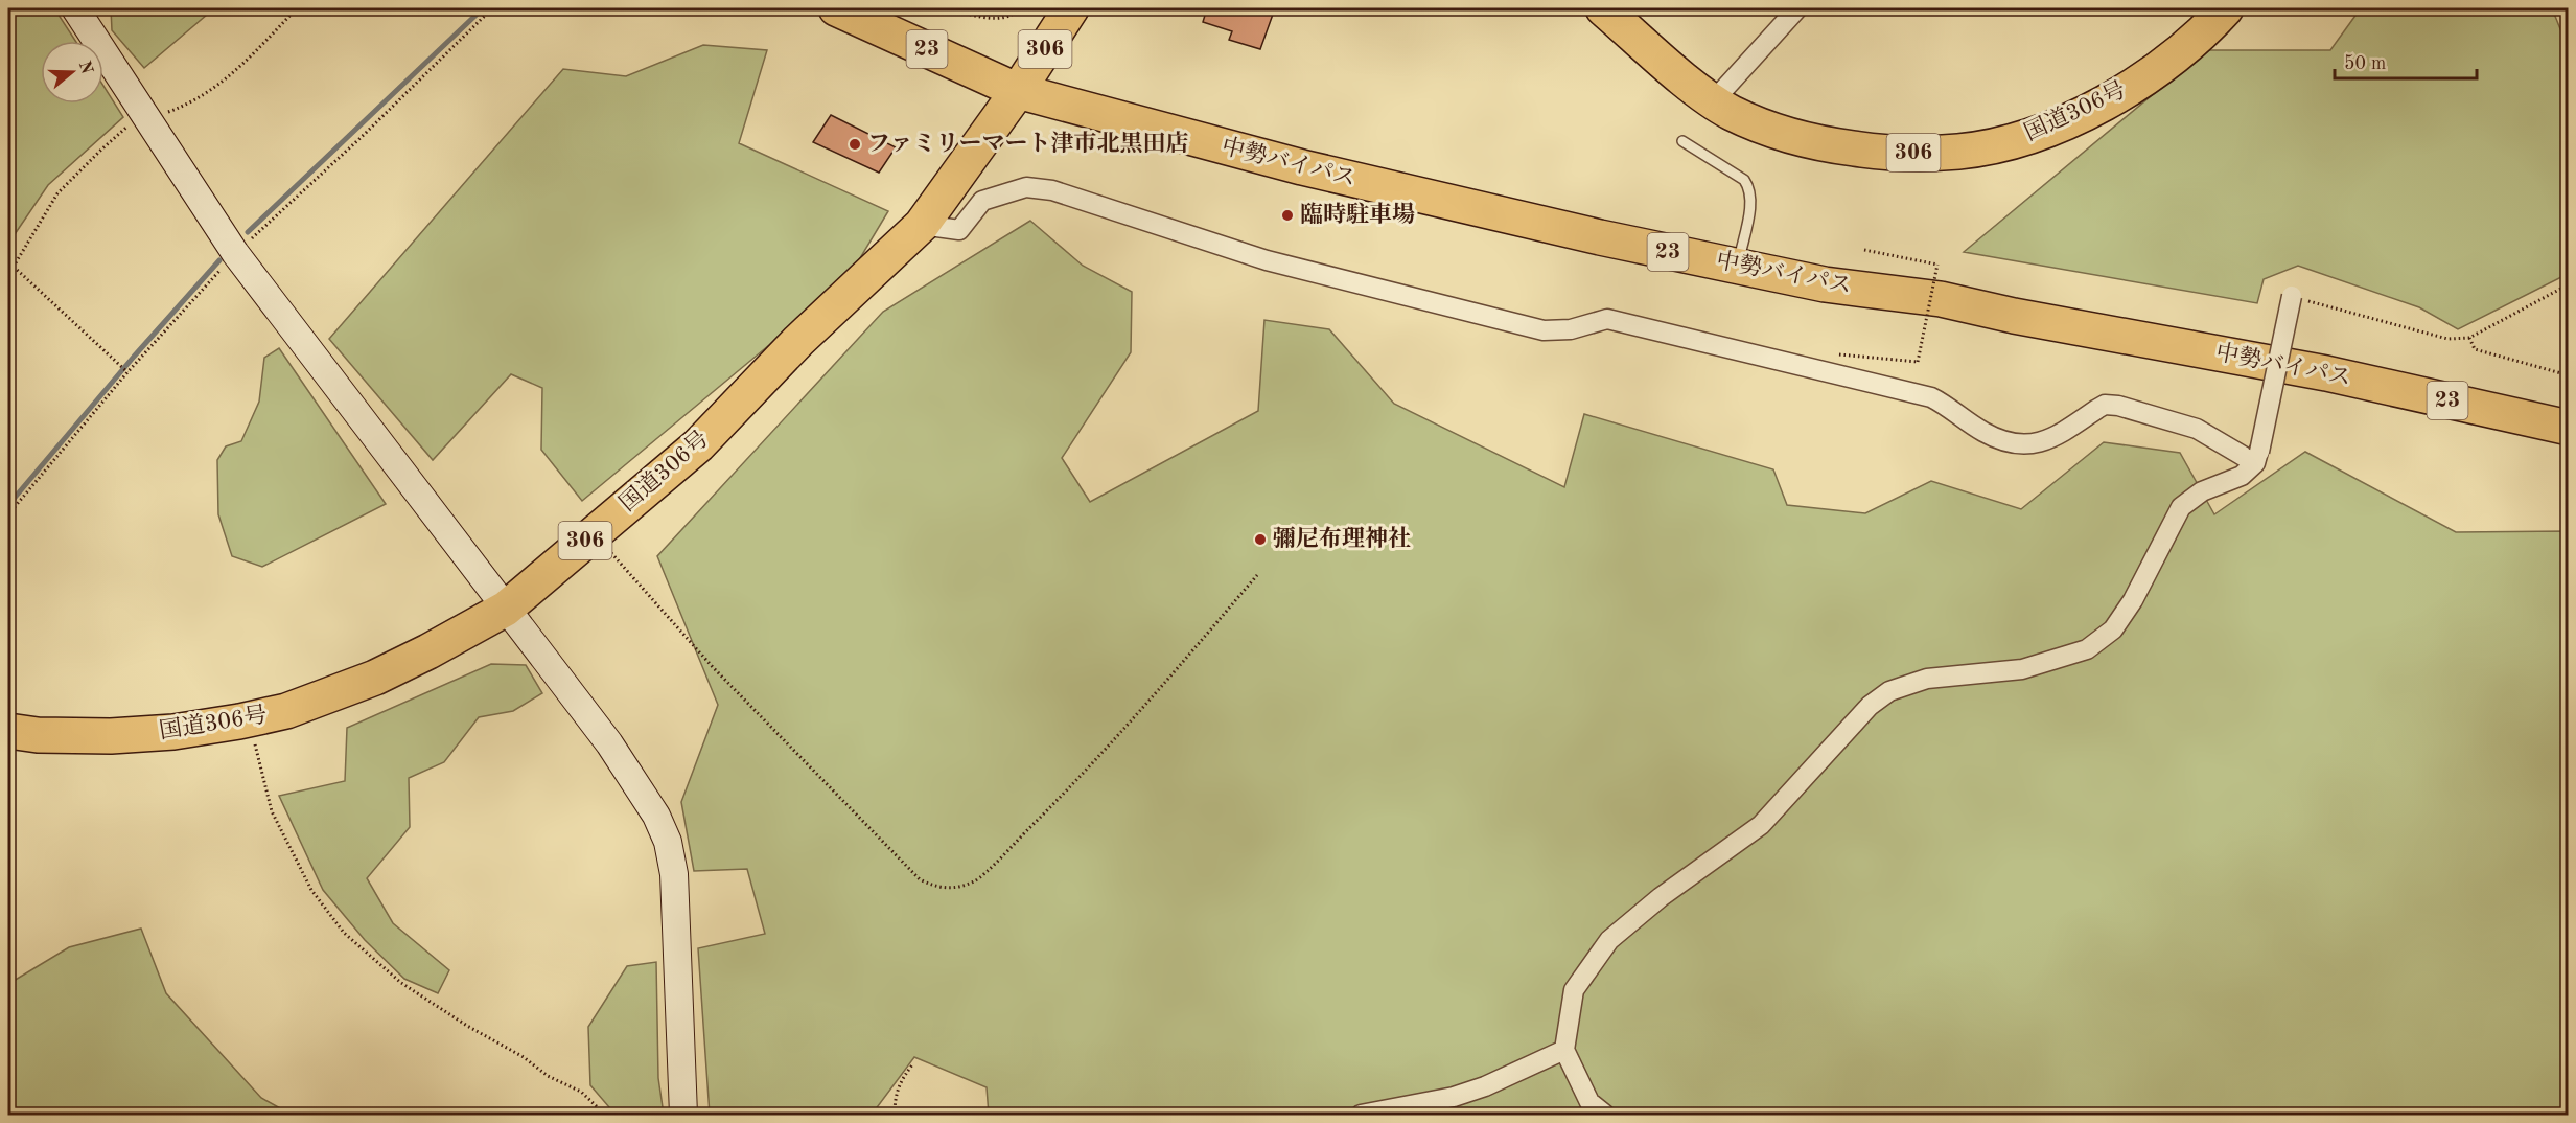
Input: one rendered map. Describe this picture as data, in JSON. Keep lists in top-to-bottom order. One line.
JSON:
{"streets":{"highway":["23","306","国道306号","中勢バイパス"]},"crossings":[["国道306号","中勢バイパス"]],"places":["ファミリーマート津市北黒田店","臨時駐車場","彌尼布理神社"],"scale_bar":"50 m","north":"right"}
